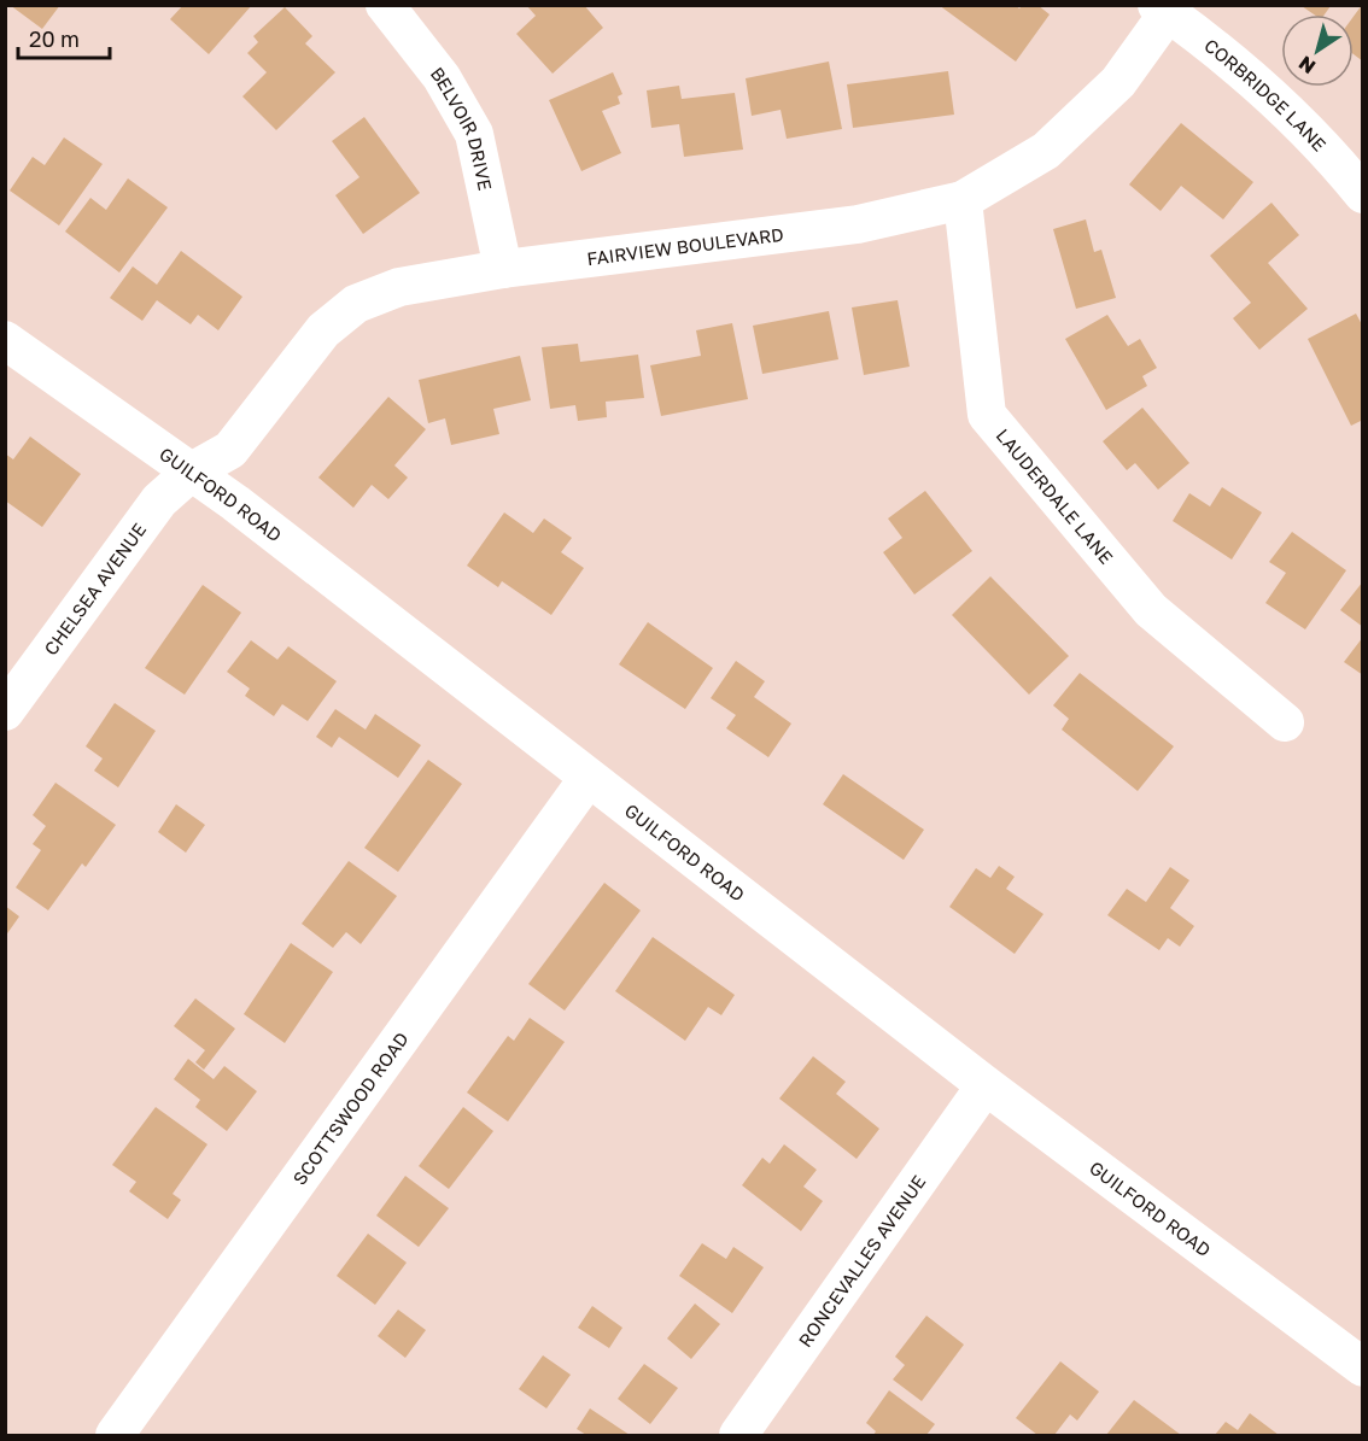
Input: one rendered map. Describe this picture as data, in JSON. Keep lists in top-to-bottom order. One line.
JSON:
{"streets":{"street":["CORBRIDGE LANE","BELVOIR DRIVE","FAIRVIEW BOULEVARD","GUILFORD ROAD","LAUDERDALE LANE","CHELSEA AVENUE","SCOTTSWOOD ROAD","RONCEVALLES AVENUE"]},"crossings":[["CORBRIDGE LANE","FAIRVIEW BOULEVARD"],["BELVOIR DRIVE","FAIRVIEW BOULEVARD"],["FAIRVIEW BOULEVARD","GUILFORD ROAD"],["FAIRVIEW BOULEVARD","LAUDERDALE LANE"],["FAIRVIEW BOULEVARD","CHELSEA AVENUE"],["GUILFORD ROAD","CHELSEA AVENUE"],["GUILFORD ROAD","SCOTTSWOOD ROAD"],["GUILFORD ROAD","RONCEVALLES AVENUE"]],"scale_bar":"20 m","north":"bottom left"}
